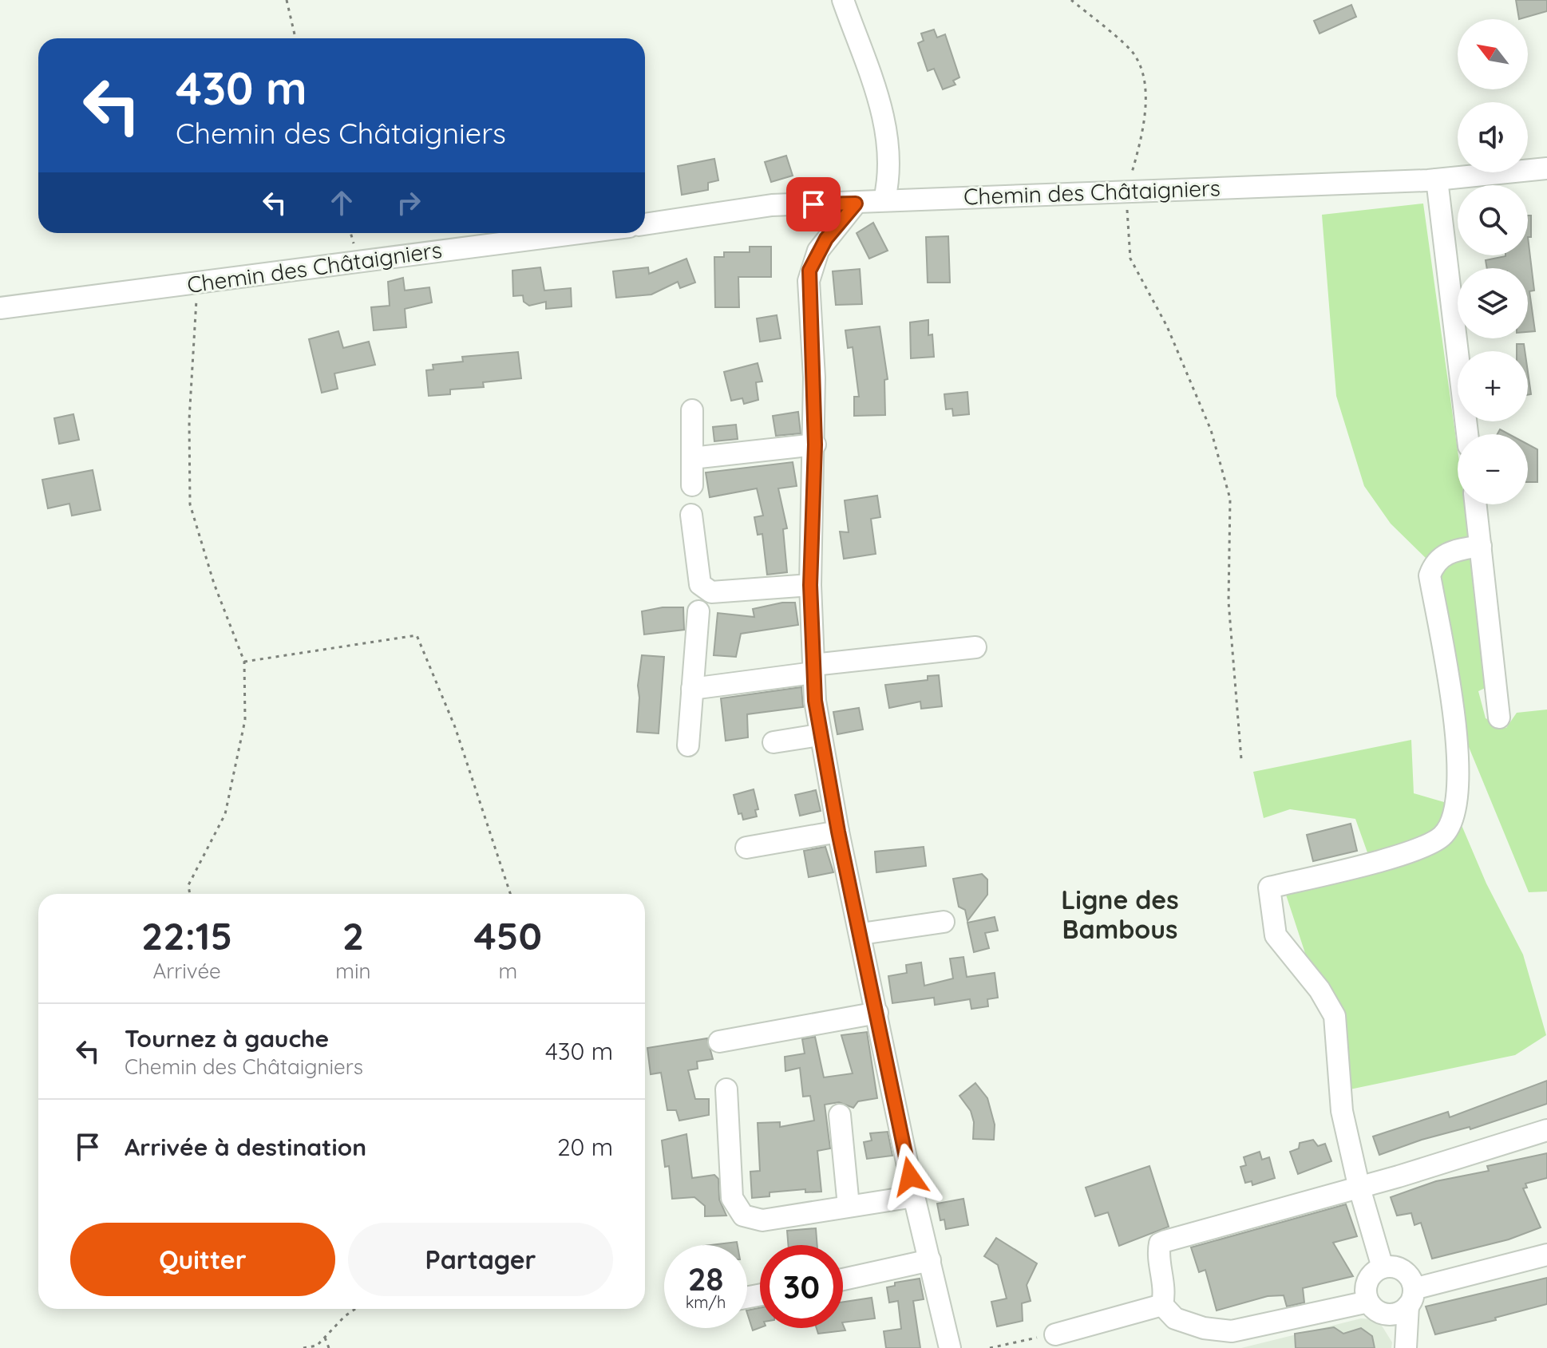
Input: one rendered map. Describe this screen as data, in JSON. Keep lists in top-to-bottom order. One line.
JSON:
{"streets":{"street":["Chemin des Châtaigniers"]},"districts":["Ligne des Bambous"],"north":"top left","page":{"map_buttons":["+","−"],"turn":["430 m","Chemin des Châtaigniers"],"eta":["22:15","Arrivée","2","min","450","m"],"list":[{"name":"Tournez à gauche","note":"Chemin des Châtaigniers","value":"430 m"},{"name":"Arrivée à destination","value":"20 m"}],"buttons":["Quitter","Partager"],"speed":"28 km/h","limit":"30"}}
